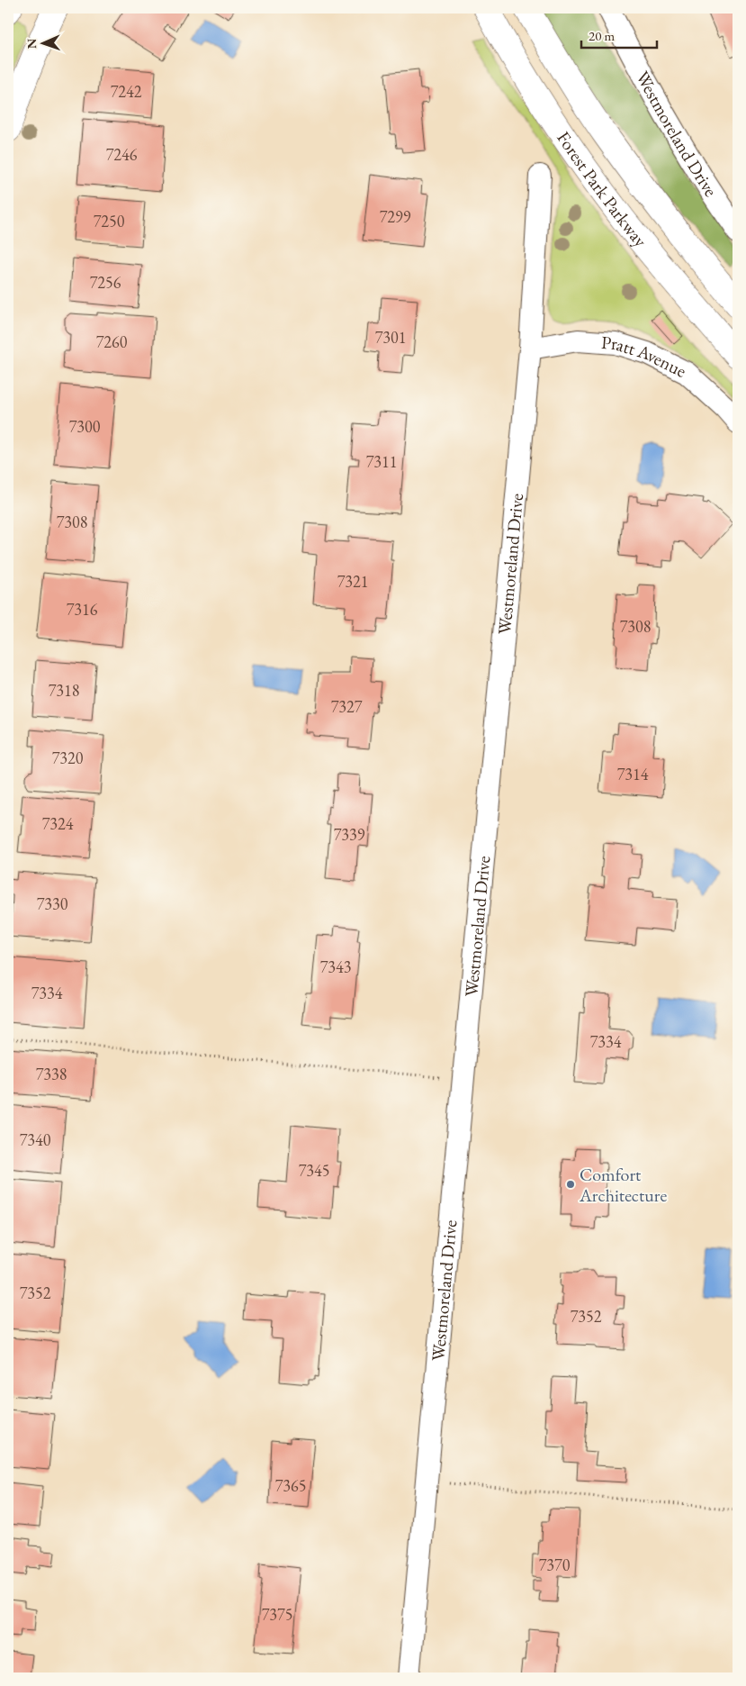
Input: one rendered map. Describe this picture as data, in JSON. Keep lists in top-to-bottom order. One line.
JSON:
{"streets":{"main road":["Forest Park Parkway"],"street":["Westmoreland Drive","Pratt Avenue"]},"crossings":[["Westmoreland Drive","Pratt Avenue"]],"places":["Comfort Architecture"],"house_numbers":["7242","7246","7299","7250","7256","7301","7260","7300","7311","7308","7321","7316","7308","7318","7327","7320","7314","7324","7339","7330","7343","7334","7334","7338","7340","7345","7352","7352","7365","7370","7375"],"scale_bar":"20 m","north":"left"}
